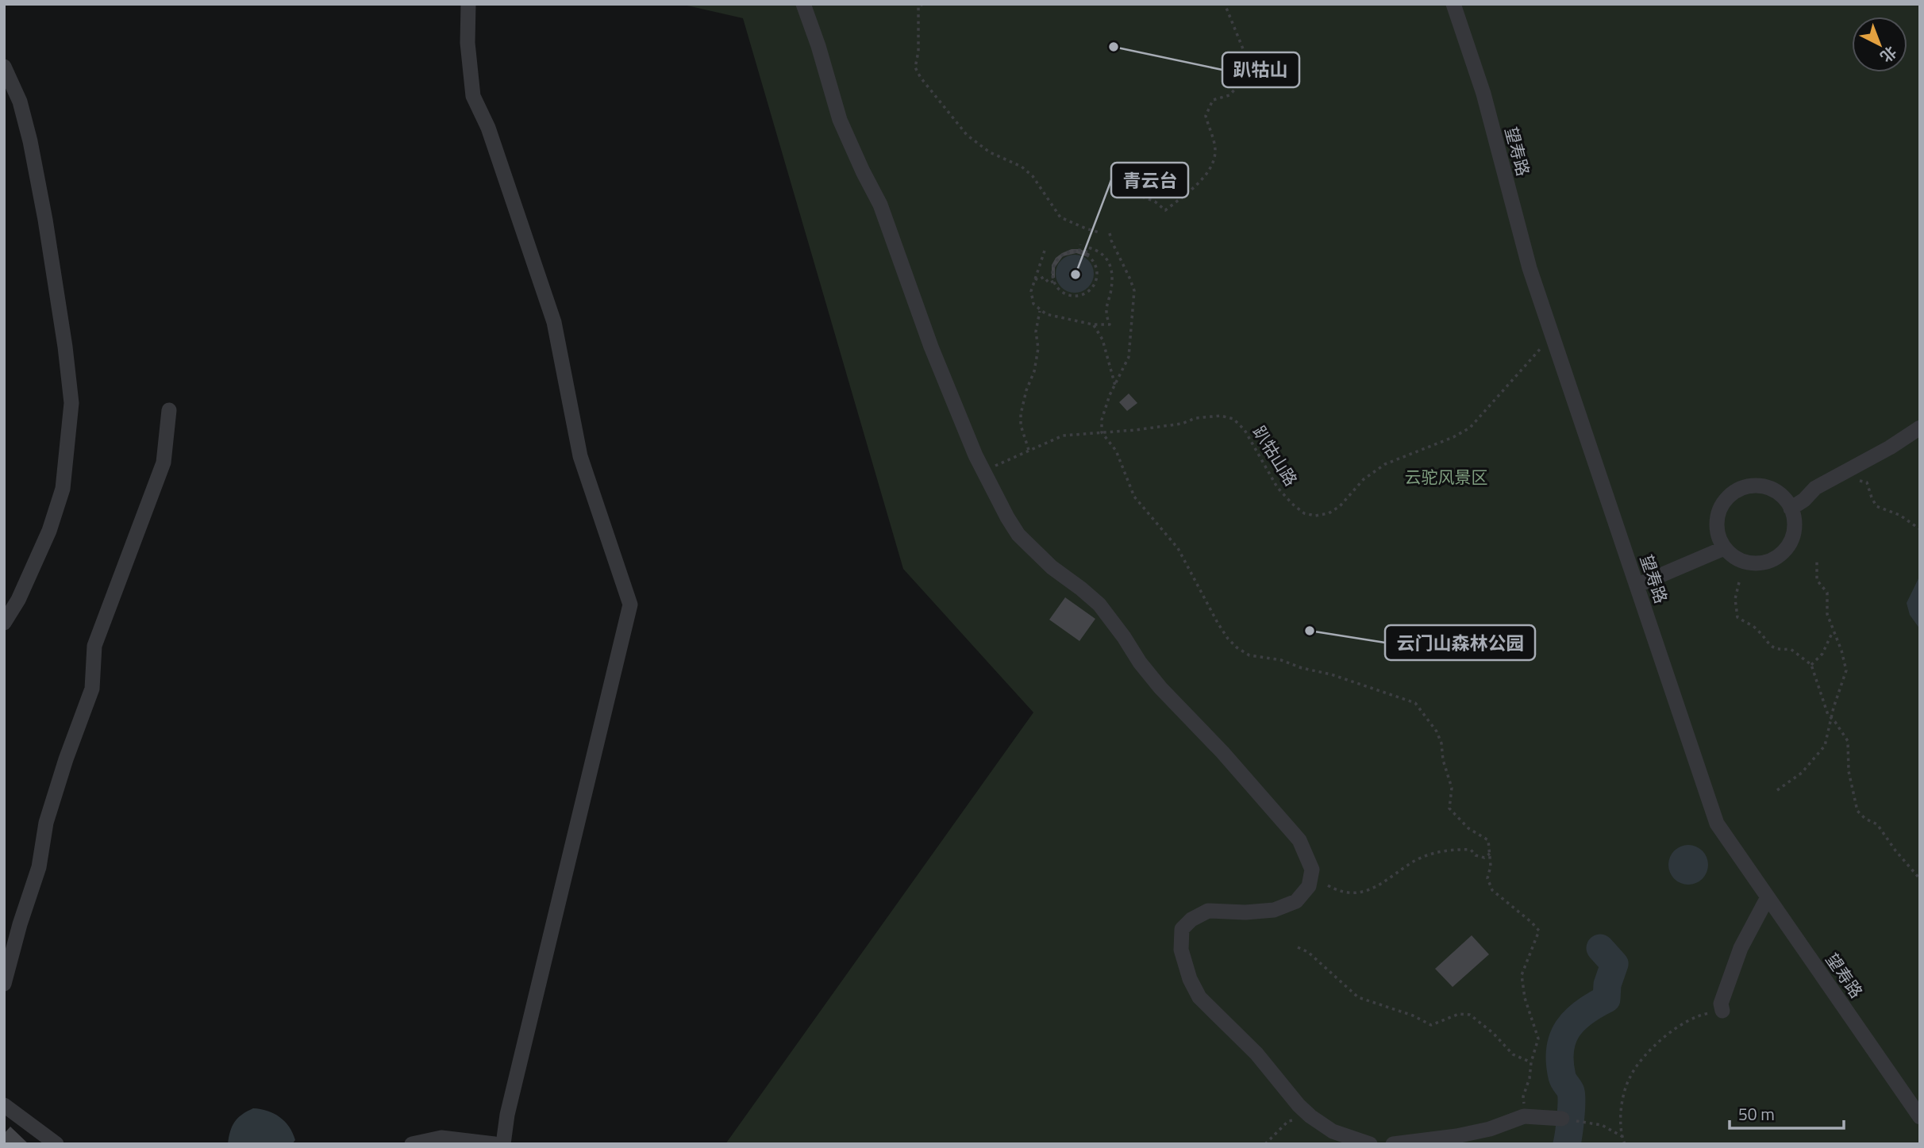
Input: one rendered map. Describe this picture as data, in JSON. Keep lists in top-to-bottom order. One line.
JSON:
{"streets":{"street":["望寿路"],"path":["趴牯山路"]},"crossings":[["望寿路","趴牯山路"]],"parks":["云驼风景区"],"places":["趴牯山","青云台","云门山森林公园"],"scale_bar":"50 m","north":"bottom right"}
